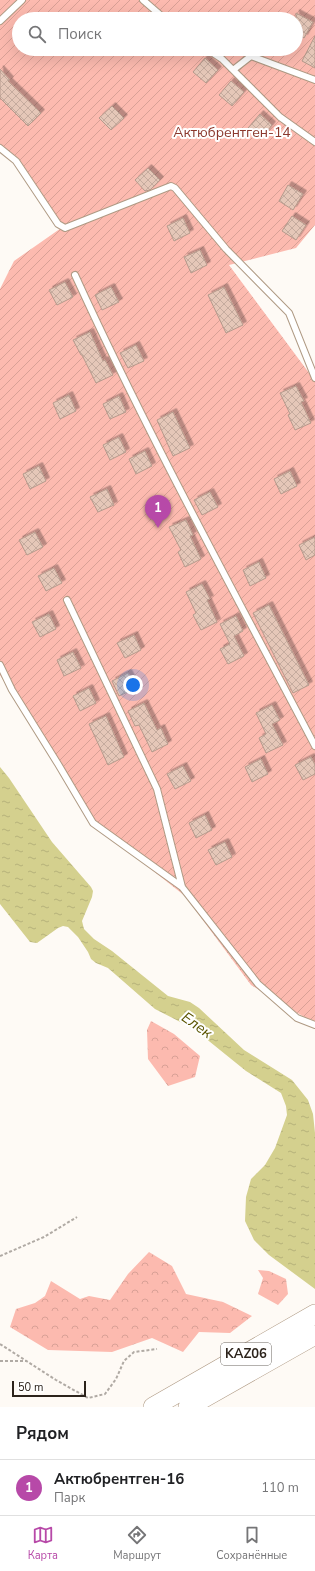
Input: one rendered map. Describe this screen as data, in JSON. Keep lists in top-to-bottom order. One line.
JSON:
{"streets":{"highway":["KАZ06"]},"water":["Елек"],"parks":["Актюбрентген-14"],"scale_bar":"50 m","page":{"search":"Поиск","pins":"1","scale":"50 m","heading":"Рядом","list":[{"mark":"1","name":"Актюбрентген-16","note":"Парк","value":"110 m"}],"nav":["Карта","Маршрут","Сохранённые"]}}
